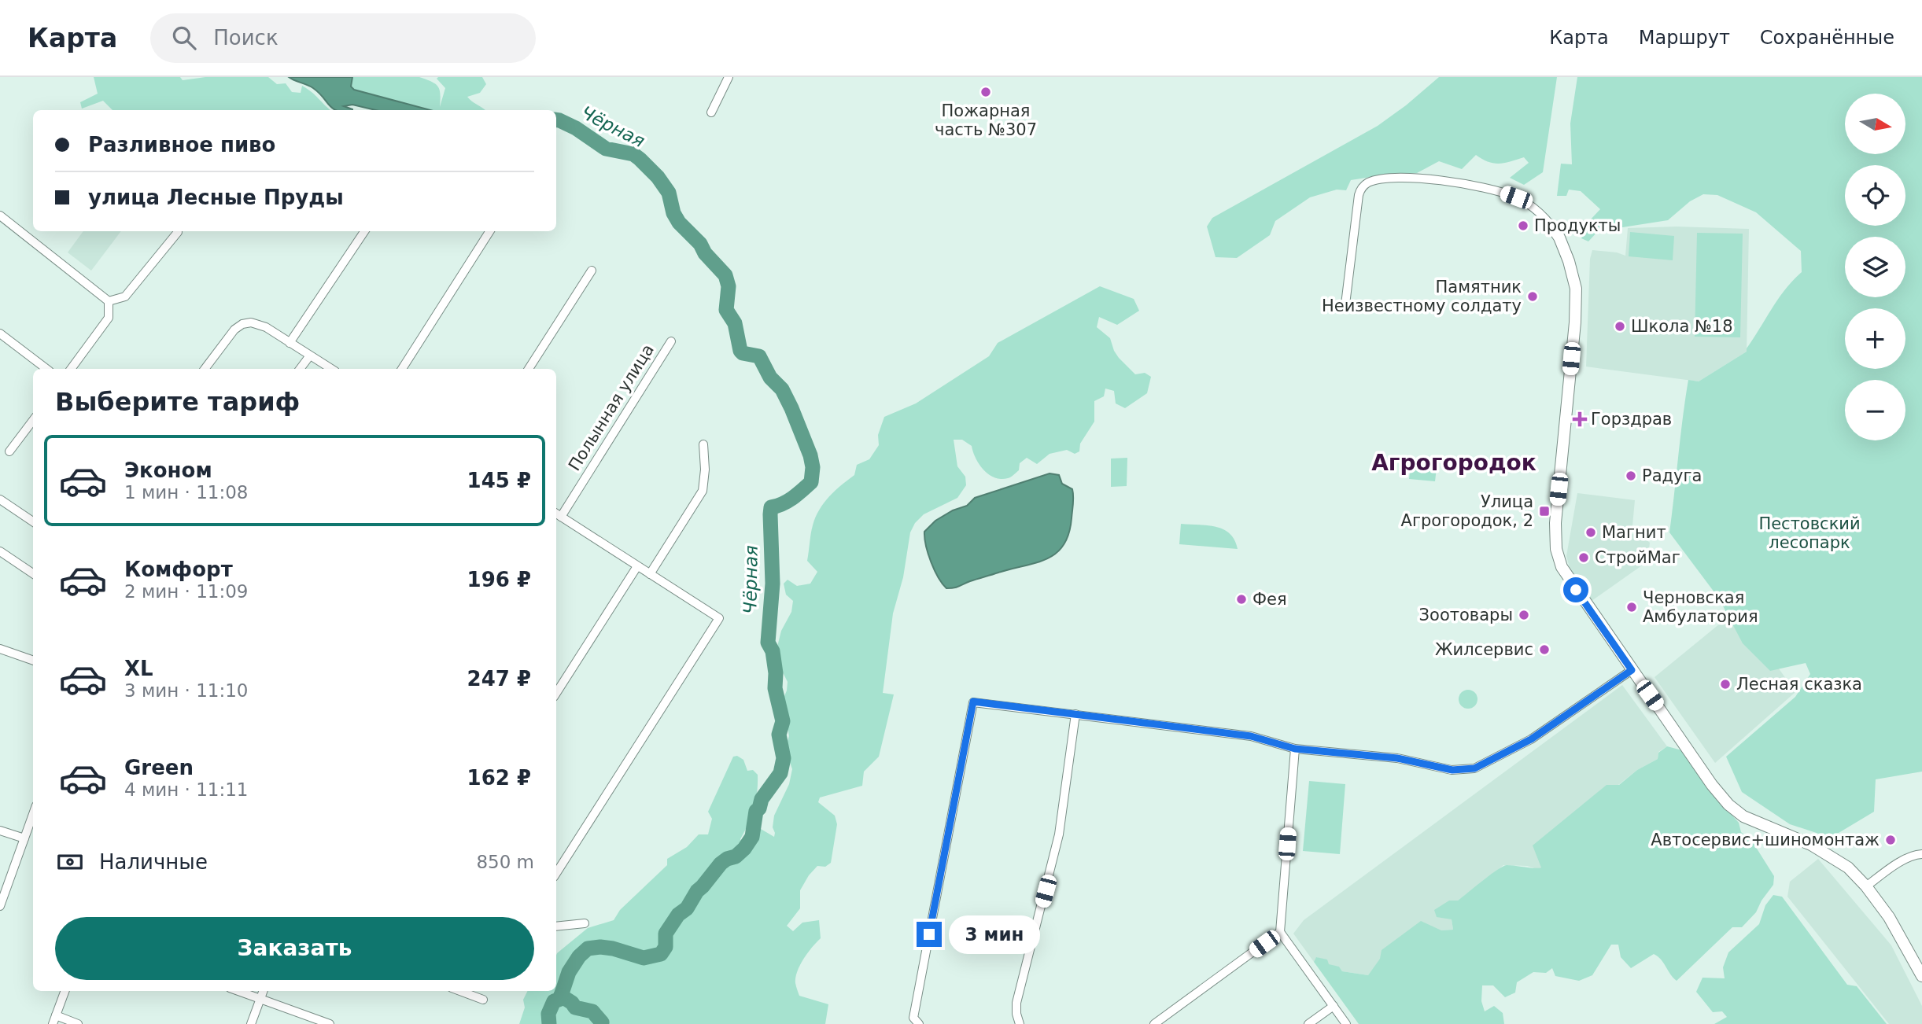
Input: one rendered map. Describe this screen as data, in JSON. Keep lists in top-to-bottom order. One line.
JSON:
{"streets":{"street":["Полынная улица"]},"districts":["Агрогородок"],"water":["Чёрная"],"parks":["Пестовский лесопарк"],"places":{"other":["Пожарная часть №307","Продукты","Памятник Неизвестному солдату","Школа №18","Радуга","Магнит","СтройМаг","Фея","Черновская Амбулатория","Зоотовары","Жилсервис","Лесная сказка","Автосервис+шиномонтаж"],"health":["Горздрав"],"transit":["Улица Агрогородок, 2"]},"north":"right","page":{"header":"Карта","search":"Поиск","nav":["Карта","Маршрут","Сохранённые"],"map_buttons":["+","−"],"banner":["Разливное пиво","улица Лесные Пруды"],"heading":"Выберите тариф","list":[{"name":"Эконом","note":"1 мин · 11:08","value":"145 ₽"},{"name":"Комфорт","note":"2 мин · 11:09","value":"196 ₽"},{"name":"XL","note":"3 мин · 11:10","value":"247 ₽"},{"name":"Green","note":"4 мин · 11:11","value":"162 ₽"}],"pay":["Наличные","850 m"],"buttons":"Заказать","bubble":"3 мин"}}
